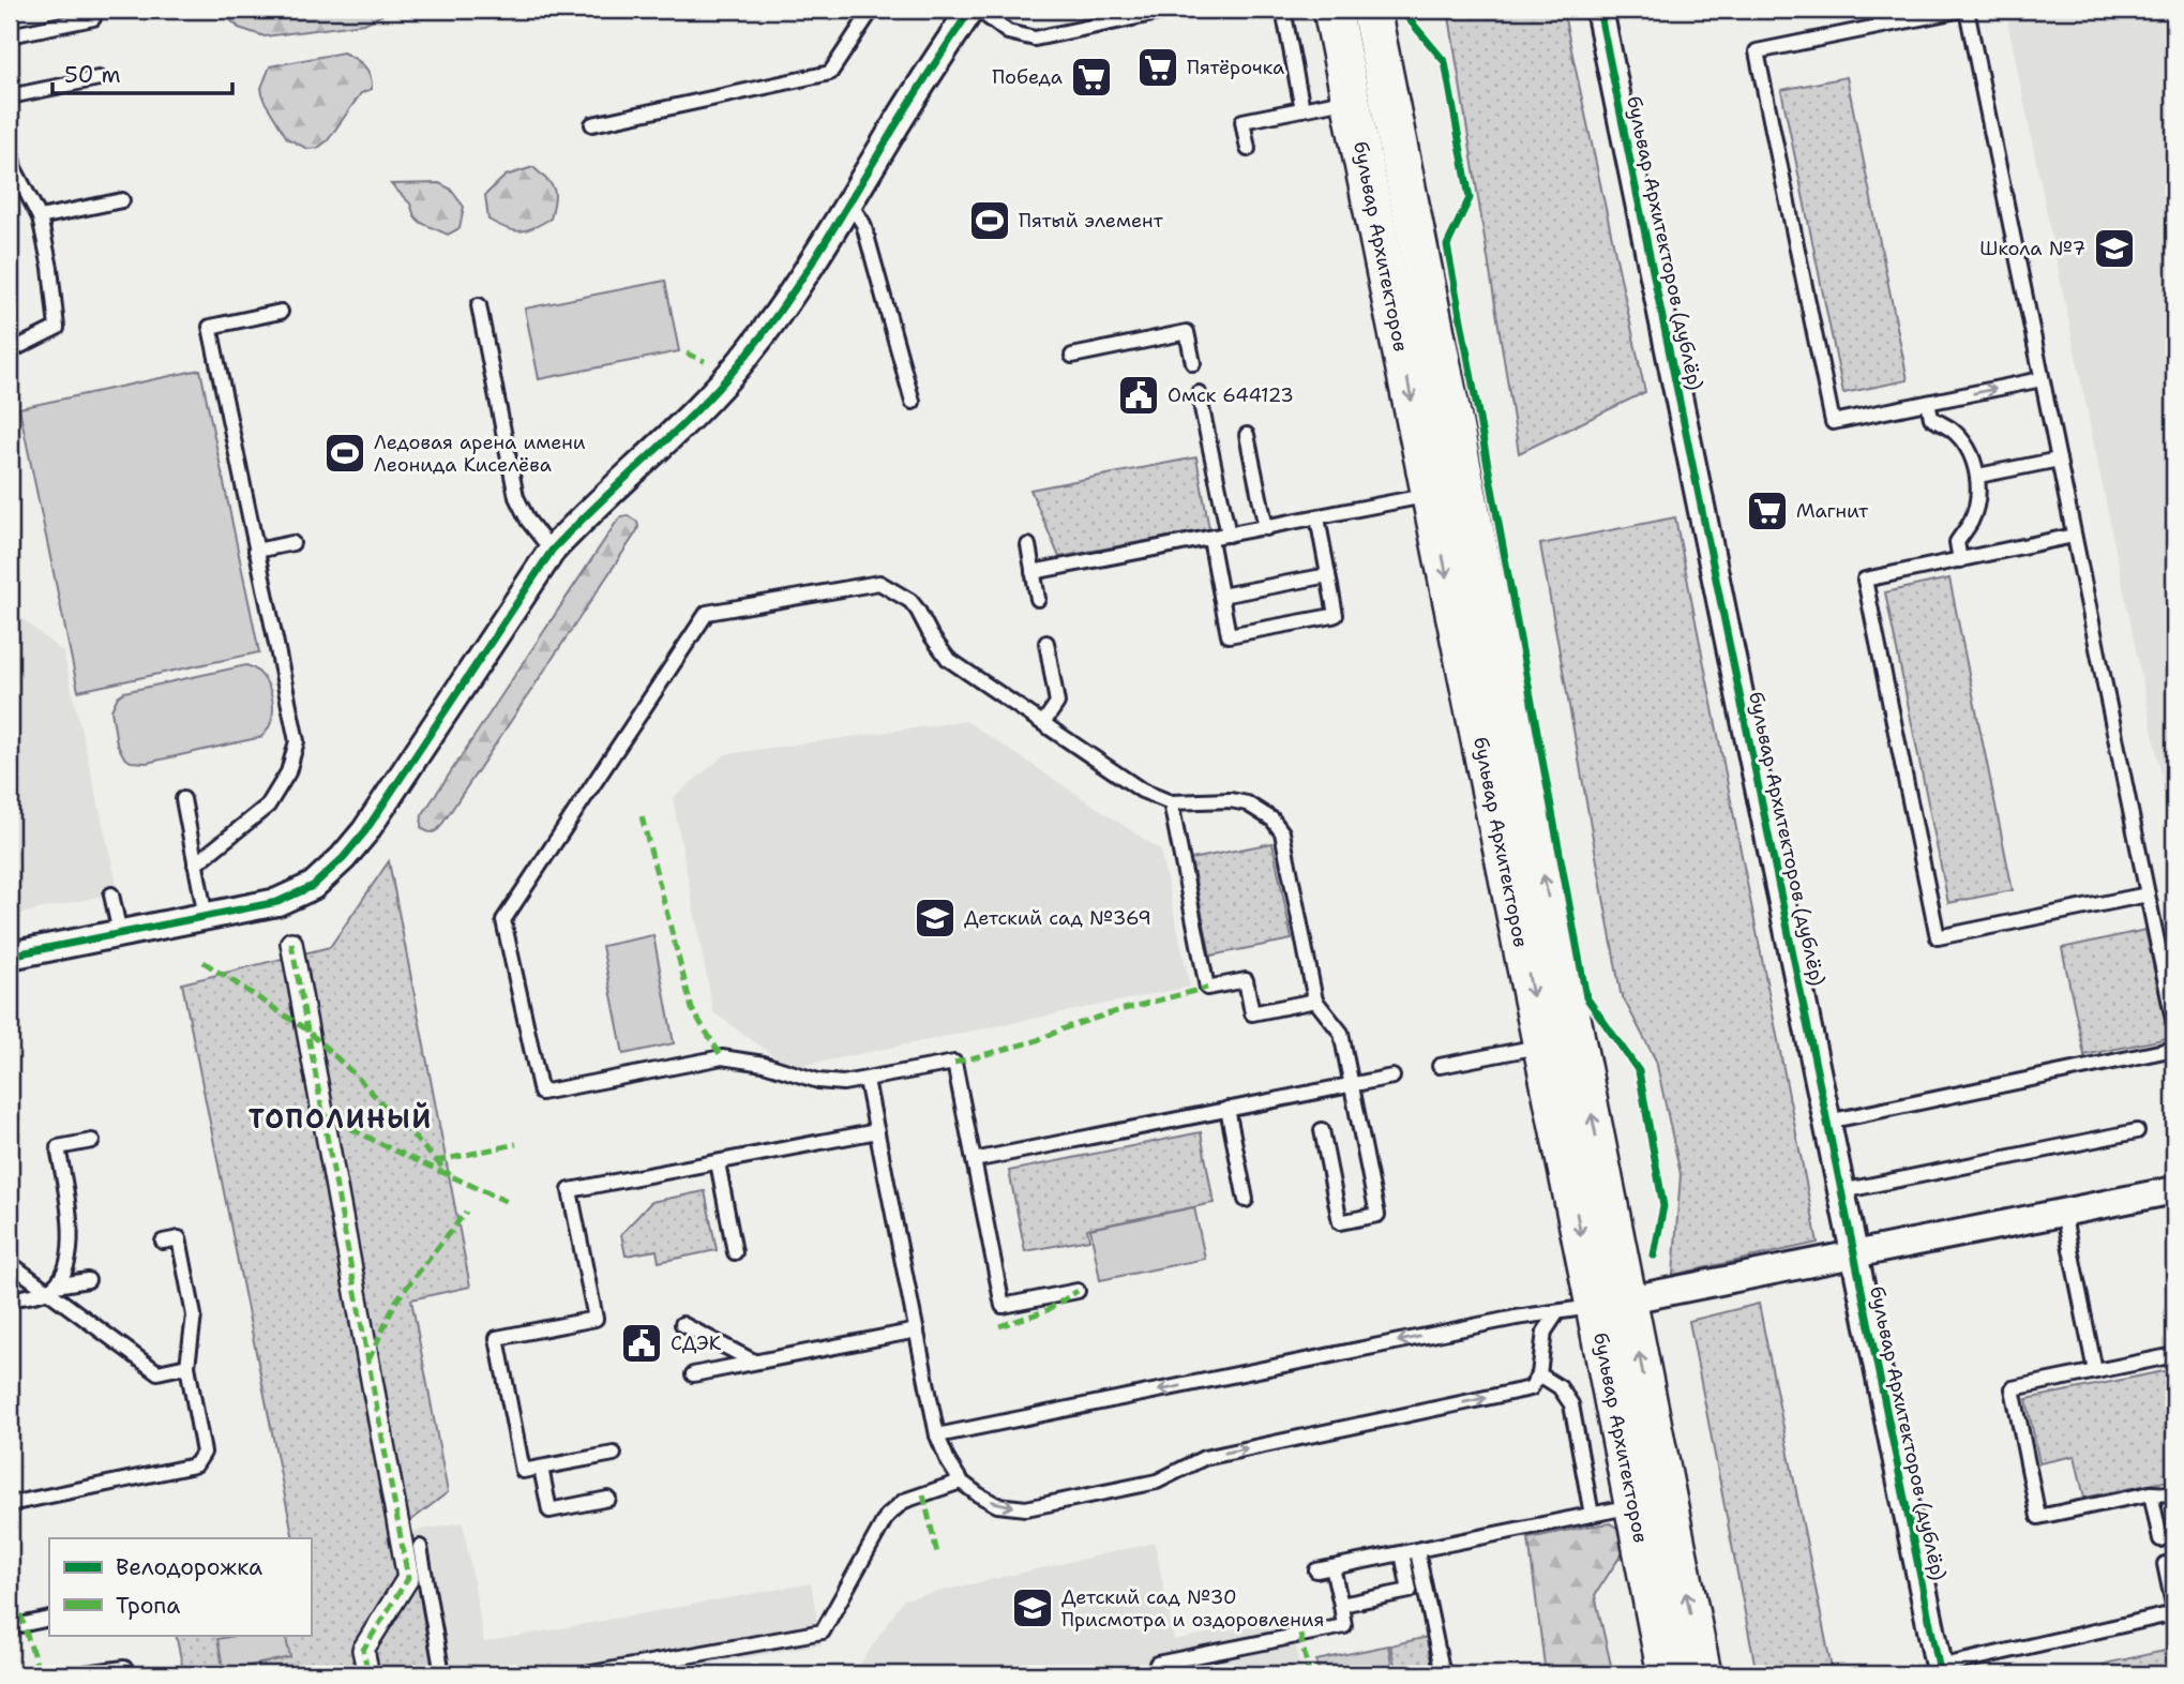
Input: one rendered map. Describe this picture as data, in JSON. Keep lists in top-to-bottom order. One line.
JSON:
{"streets":{"main road":["бульвар Архитекторов"],"street":["бульвар Архитекторов (дублёр)"]},"districts":["ТОПОЛИНЫЙ"],"places":{"supermarket":["Пятёрочка","Победа","Магнит"],"sports":["Пятый элемент","Ледовая арена имени Леонида Киселёва"],"school or university":["Школа №7","Детский сад №369","Детский сад №30 Присмотра и оздоровления"],"public building":["Омск 644123","СДЭК"]},"legend":["Велодорожка","Тропа"],"scale_bar":"50 m"}
